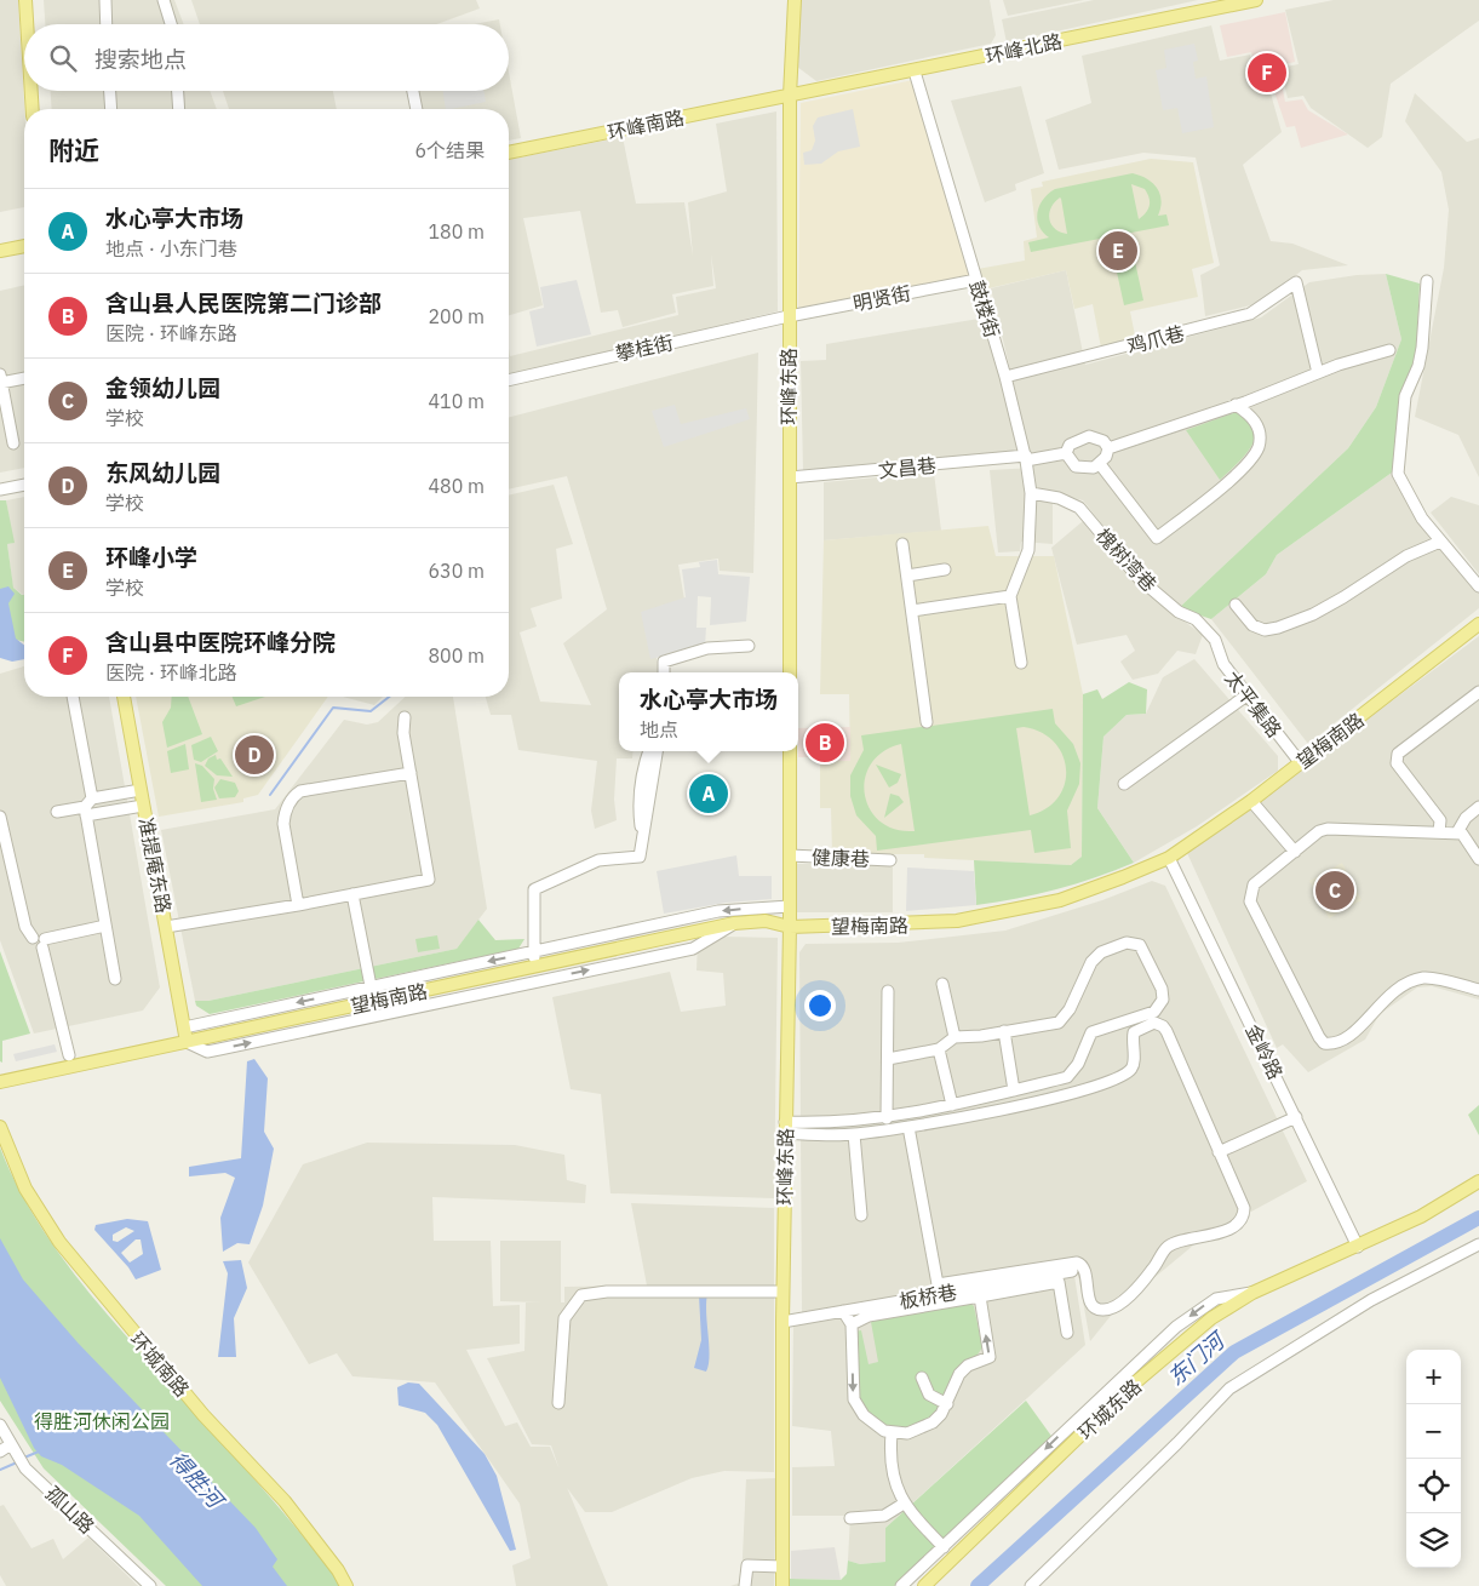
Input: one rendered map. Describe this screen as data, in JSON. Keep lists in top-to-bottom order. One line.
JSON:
{"streets":{"main road":["环峰北路","环峰南路","环峰东路","望梅南路","准提庵东路","环城南路","环城东路"],"street":["明贤街","鼓楼街","鸡爪巷","攀桂街","文昌巷","槐树湾巷","太平集路","健康巷","金岭路","板桥巷","孤山路"]},"crossings":[["环峰北路","环峰南路"],["环峰北路","鼓楼街"],["环峰北路","环峰东路"],["环峰南路","环峰东路"],["明贤街","鼓楼街"],["明贤街","攀桂街"],["明贤街","环峰东路"],["鼓楼街","鸡爪巷"],["鼓楼街","文昌巷"],["鼓楼街","槐树湾巷"],["攀桂街","环峰东路"],["环峰东路","文昌巷"],["环峰东路","望梅南路"],["环峰东路","健康巷"],["环峰东路","板桥巷"],["槐树湾巷","太平集路"],["太平集路","望梅南路"],["望梅南路","准提庵东路"],["望梅南路","金岭路"],["金岭路","环城东路"]],"water":["东门河","得胜河"],"parks":["得胜河休闲公园"],"page":{"search":"搜索地点","pins":["F","E","B","D","A","C"],"heading":["附近","6个结果"],"list":[{"mark":"A","name":"水心亭大市场","note":"地点 · 小东门巷","value":"180 m"},{"mark":"B","name":"含山县人民医院第二门诊部","note":"医院 · 环峰东路","value":"200 m"},{"mark":"C","name":"金领幼儿园","note":"学校","value":"410 m"},{"mark":"D","name":"东风幼儿园","note":"学校","value":"480 m"},{"mark":"E","name":"环峰小学","note":"学校","value":"630 m"},{"mark":"F","name":"含山县中医院环峰分院","note":"医院 · 环峰北路","value":"800 m"}],"popup":["水心亭大市场","地点"],"map_buttons":["+","−"]}}
